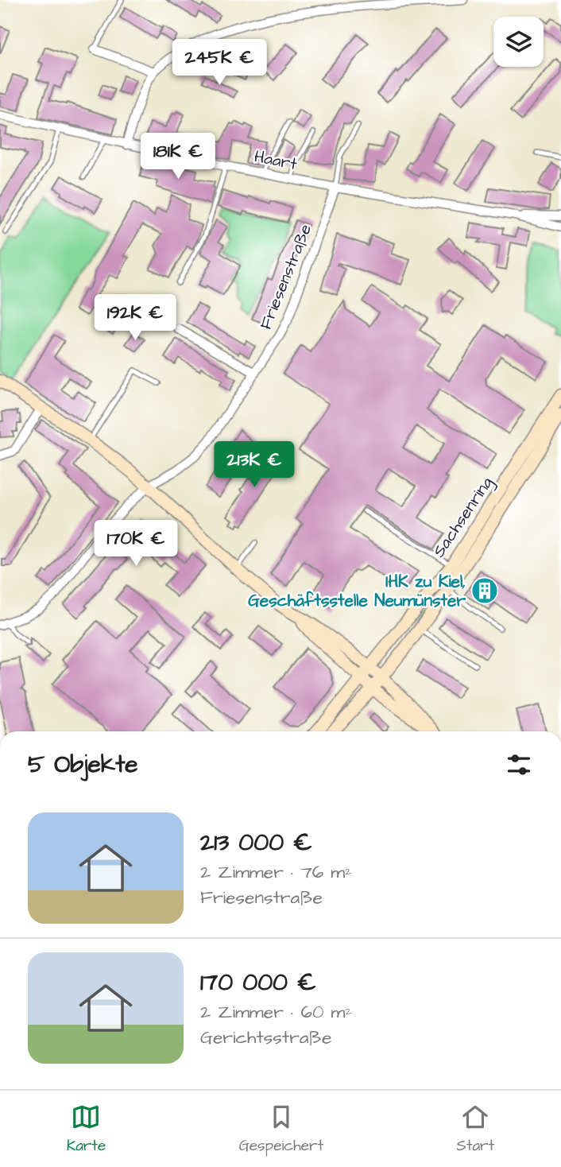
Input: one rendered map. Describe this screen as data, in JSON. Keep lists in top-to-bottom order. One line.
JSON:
{"streets":{"main road":["Sachsenring"],"street":["Haart","Friesenstraße"]},"crossings":[["Haart","Friesenstraße"]],"places":{"building":["IHK zu Kiel, Geschäftsstelle Neumünster"]},"page":{"price":["245K €","181K €","192K €","213K €","170K €"],"heading":"5 Objekte","list":[{"name":"213 000 €","note":"2 Zimmer · 76 m² · Friesenstraße"},{"name":"170 000 €","note":"2 Zimmer · 60 m² · Gerichtsstraße"}],"tabs":["Karte","Gespeichert","Start"]}}
